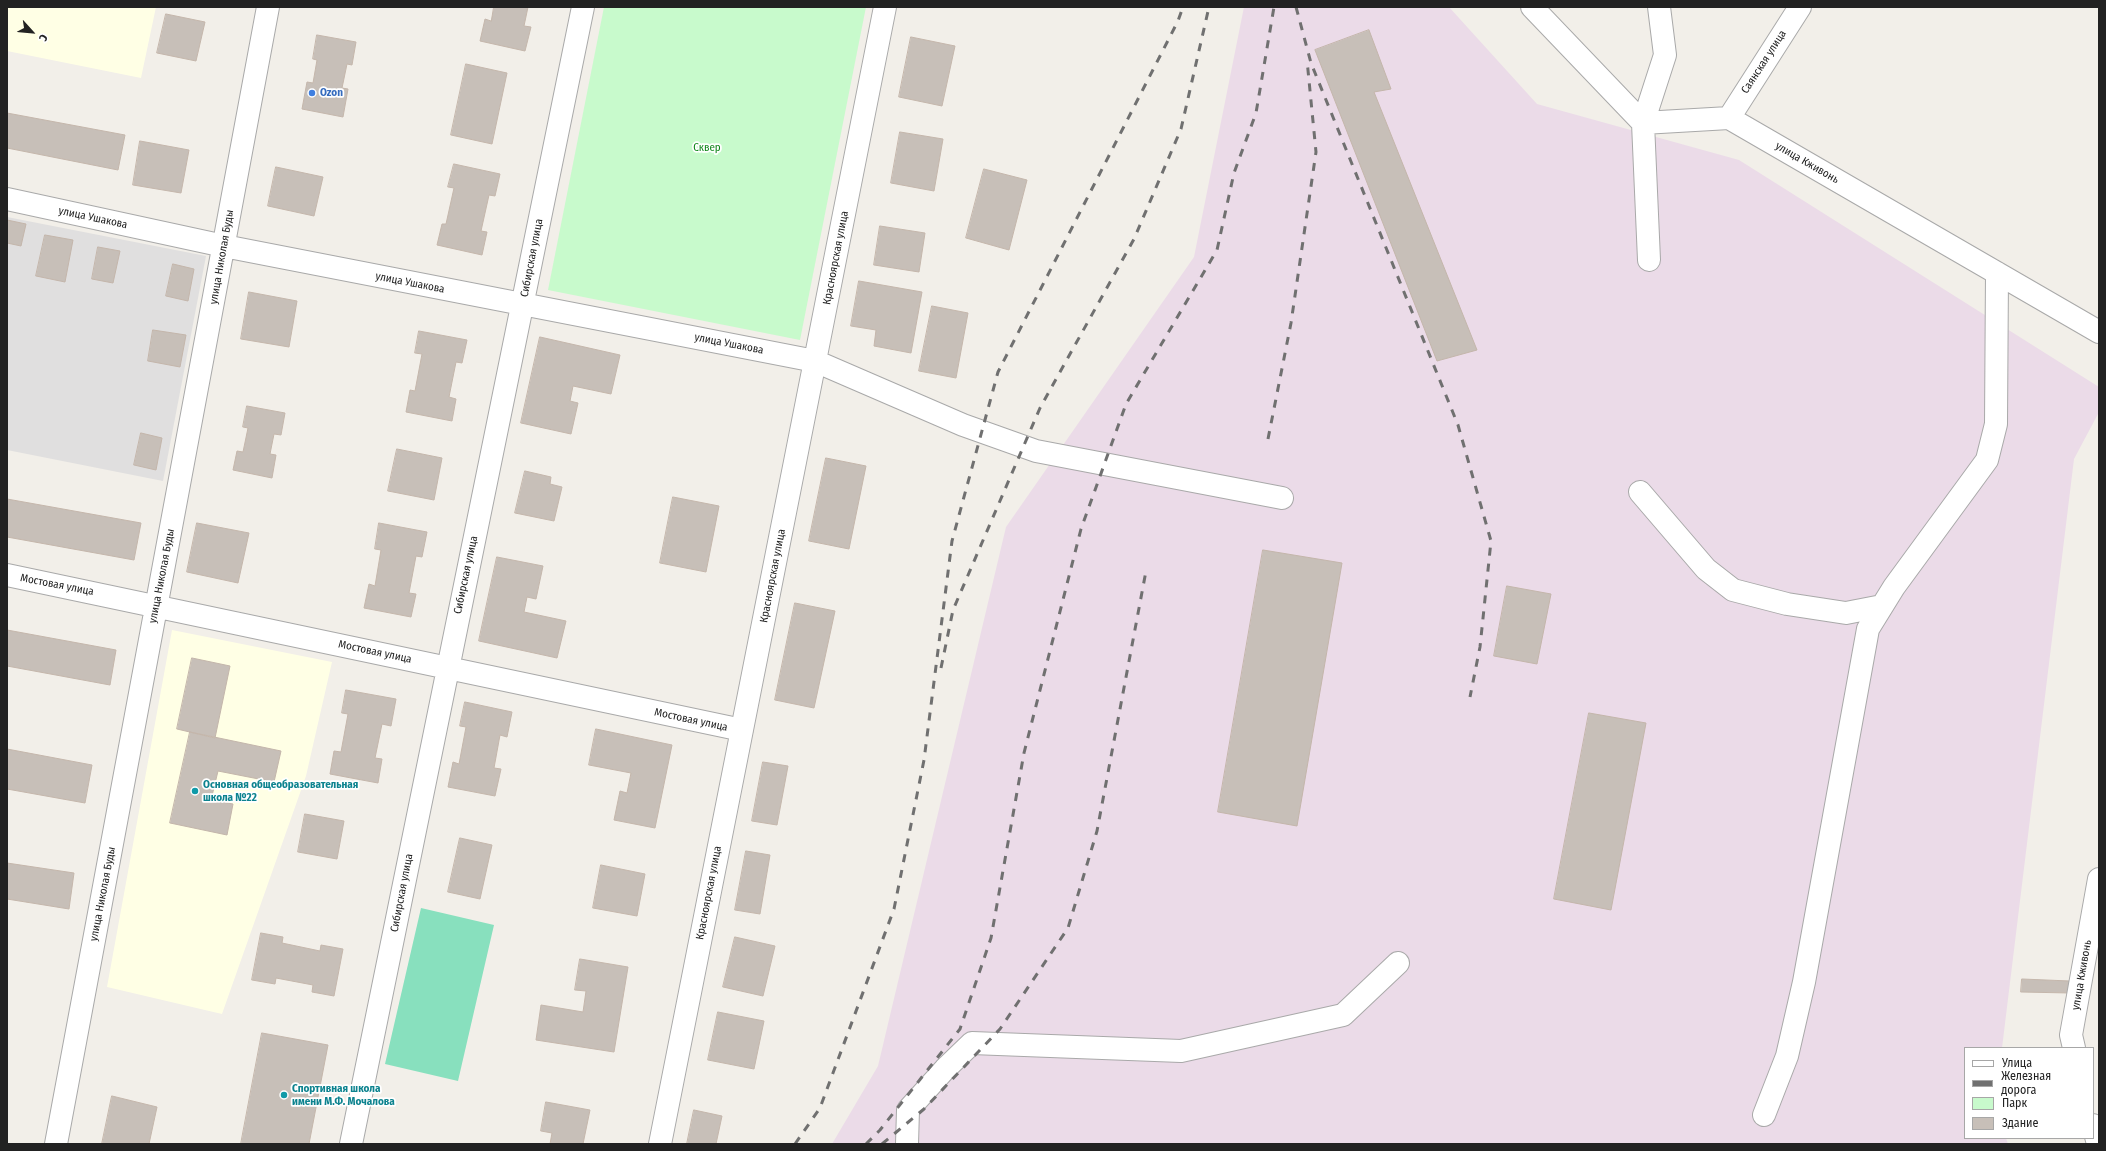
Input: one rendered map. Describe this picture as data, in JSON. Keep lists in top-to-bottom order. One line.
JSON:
{"streets":{"street":["Саянская улица","улица Кживонь","улица Ушакова","улица Николая Буды","Сибирская улица","Красноярская улица","Мостовая улица"]},"crossings":[["Саянская улица","улица Кживонь"],["улица Ушакова","улица Николая Буды"],["улица Ушакова","Сибирская улица"],["улица Ушакова","Красноярская улица"],["улица Николая Буды","Мостовая улица"],["Сибирская улица","Мостовая улица"],["Красноярская улица","Мостовая улица"]],"parks":["Сквер"],"places":["Ozon","Основная общеобразовательная школа №22","Спортивная школа имени М.Ф. Мочалова"],"legend":["Улица","Железная дорога","Парк","Здание"],"north":"bottom right"}
